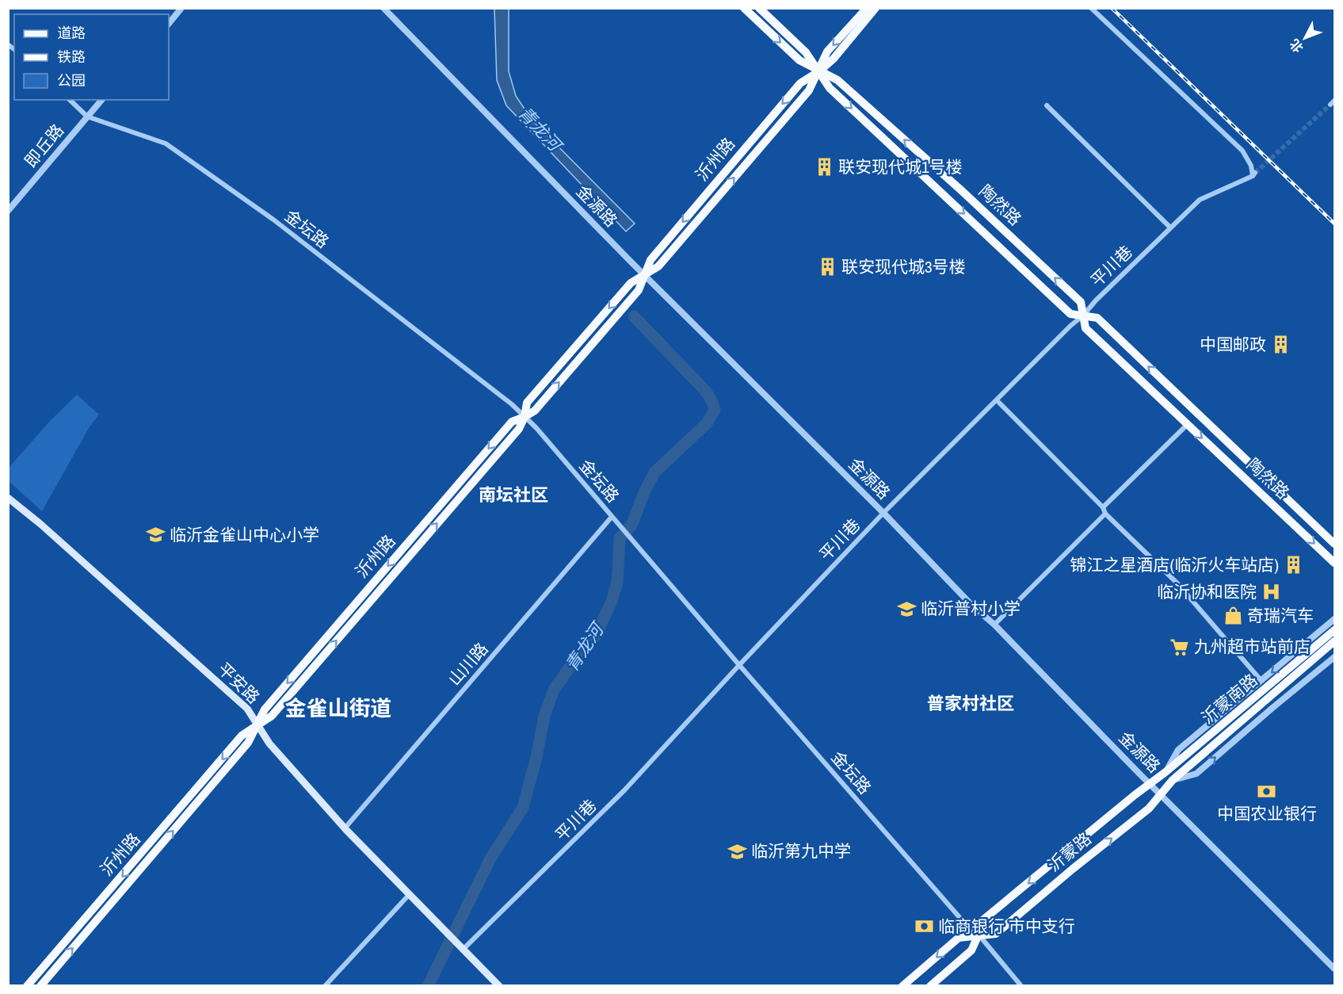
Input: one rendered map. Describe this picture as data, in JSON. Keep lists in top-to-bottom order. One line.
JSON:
{"streets":{"main road":["沂州路","陶然路","平安路","沂蒙南路","沂蒙路"],"street":["即丘路","金源路","金坛路","平川巷","山川路"]},"crossings":[["即丘路","金坛路"],["沂州路","陶然路"],["沂州路","金源路"],["沂州路","金坛路"],["沂州路","平安路"],["陶然路","平川巷"],["金源路","平川巷"],["金源路","沂蒙路"],["金坛路","平川巷"],["金坛路","山川路"],["金坛路","沂蒙路"],["平川巷","平安路"],["山川路","平安路"],["沂蒙南路","沂蒙路"]],"districts":["南坛社区","普家村社区","金雀山街道"],"water":["青龙河"],"places":{"building":["联安现代城1号楼","联安现代城3号楼","中国邮政","锦江之星酒店(临沂火车站店)"],"school or university":["临沂金雀山中心小学","临沂普村小学","临沂第九中学"],"hospital":["临沂协和医院"],"shop":["奇瑞汽车"],"supermarket":["九州超市站前店"],"bank":["中国农业银行","临商银行 市中支行"]},"legend":["道路","铁路","公园"],"north":"bottom left"}
